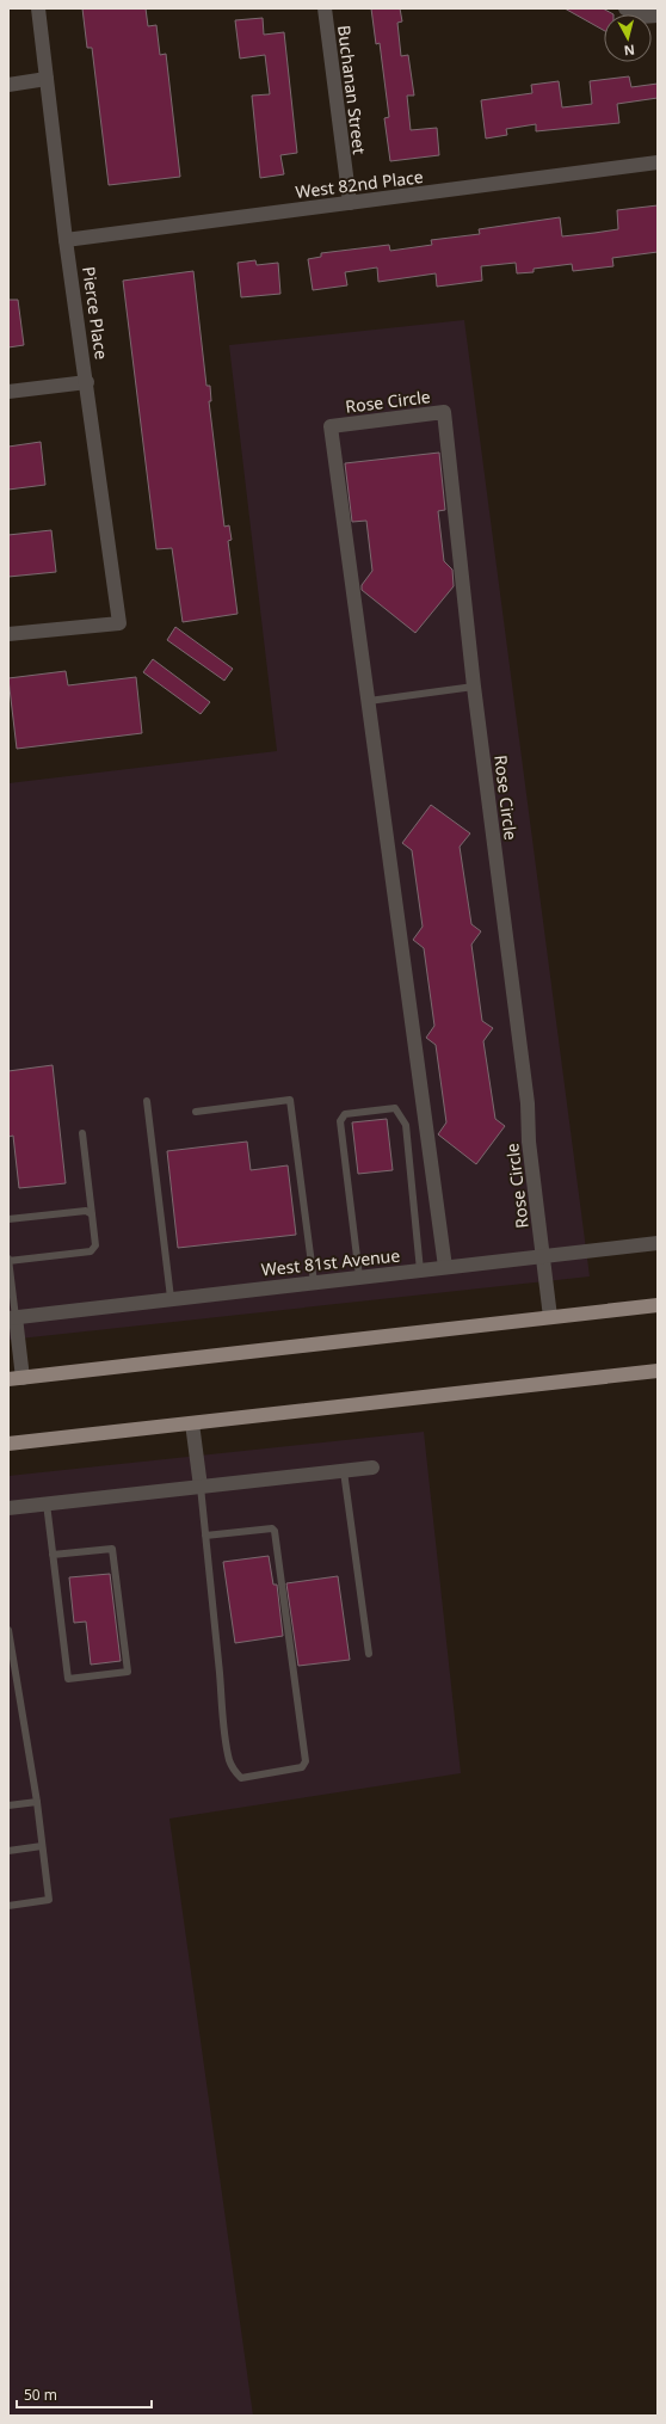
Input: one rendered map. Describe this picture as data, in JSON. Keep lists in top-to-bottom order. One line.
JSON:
{"streets":{"street":["Buchanan Street","West 82nd Place","Pierce Place","Rose Circle","West 81st Avenue"]},"crossings":[["Buchanan Street","West 82nd Place"],["West 82nd Place","Pierce Place"],["Rose Circle","West 81st Avenue"]],"scale_bar":"50 m","north":"bottom"}
